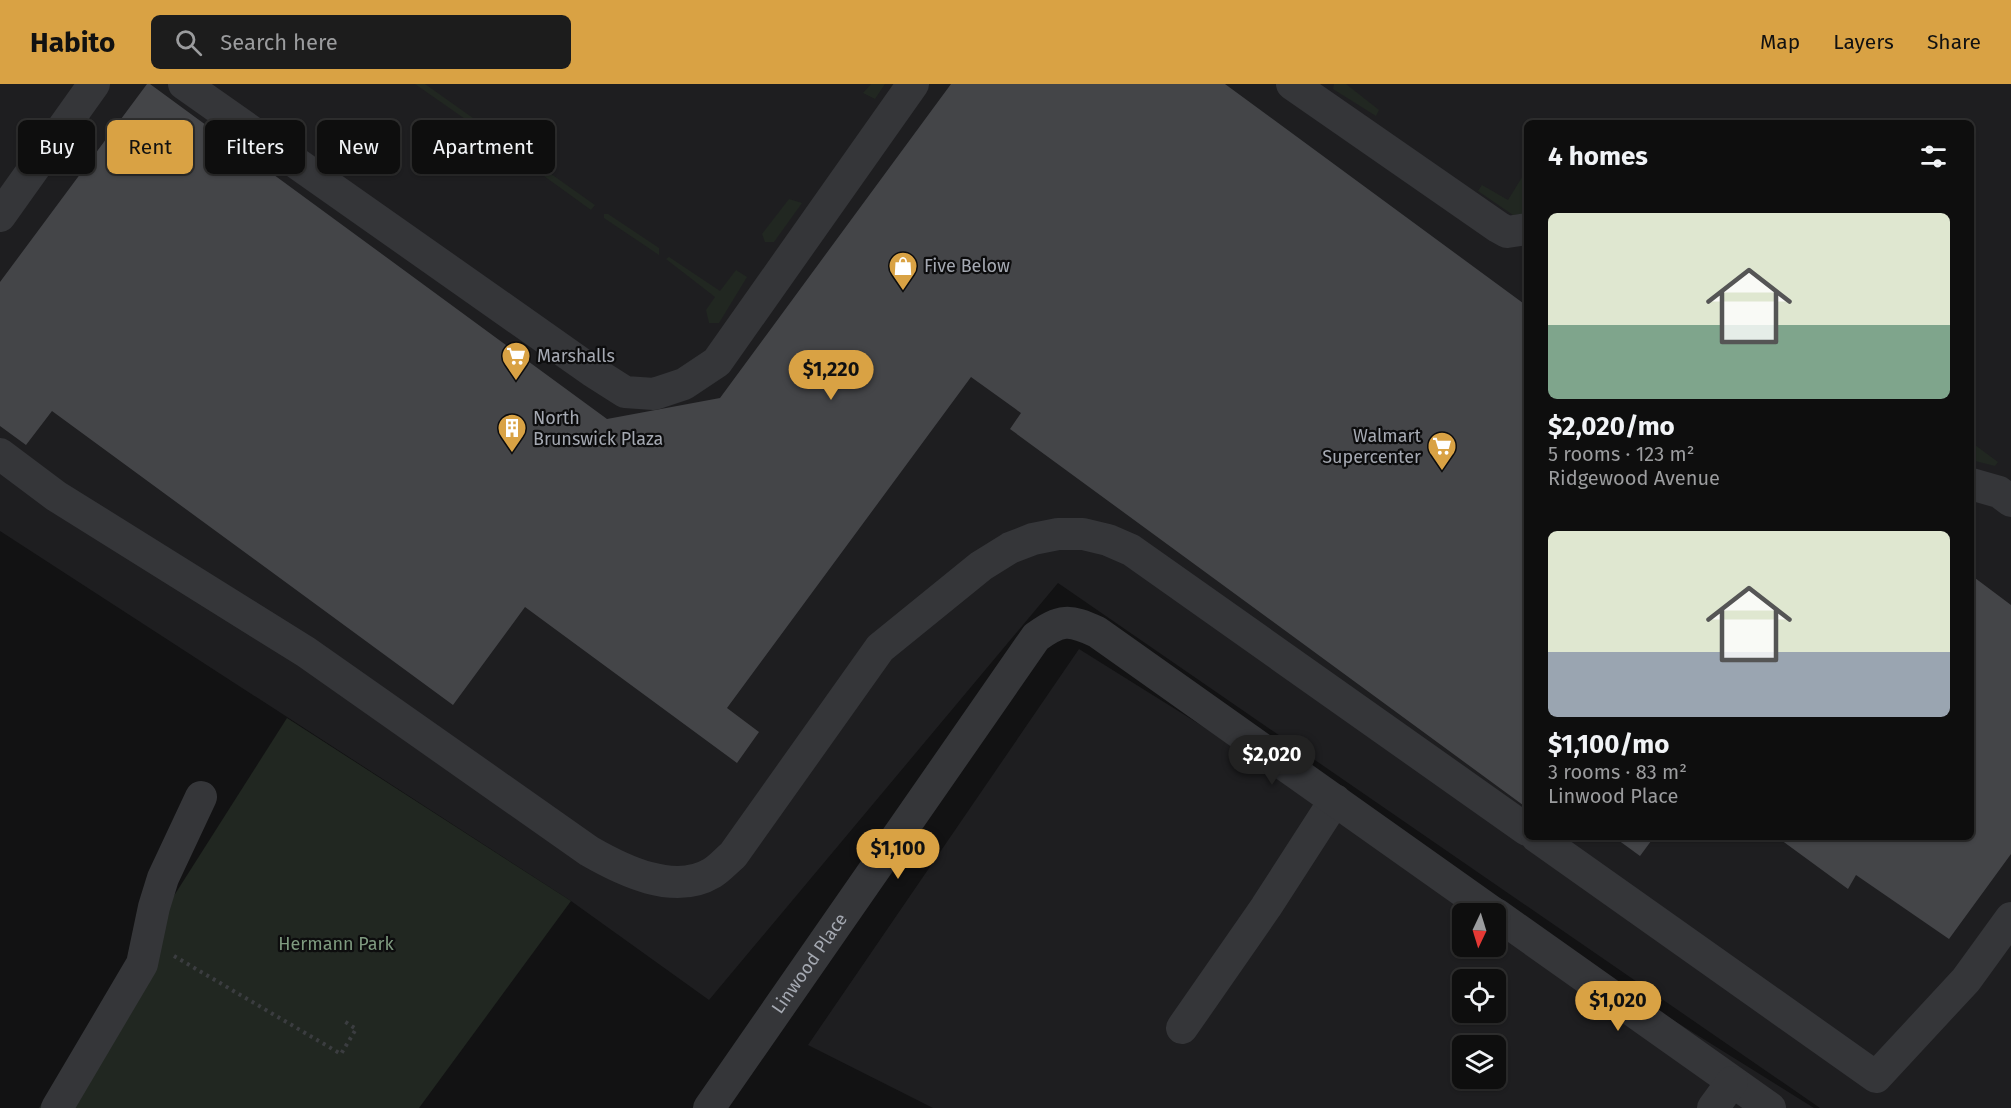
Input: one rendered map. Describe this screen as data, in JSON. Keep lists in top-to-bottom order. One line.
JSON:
{"streets":{"street":["Linwood Place"]},"parks":["Hermann Park"],"places":{"shop":["Five Below"],"supermarket":["Marshalls","Walmart Supercenter"],"building":["North Brunswick Plaza"]},"north":"bottom","page":{"header":"Habito","search":"Search here","nav":["Map","Layers","Share"],"chip":["Buy","Rent","Filters","New","Apartment"],"heading":"4 homes","list":[{"name":"$2,020/mo","note":"5 rooms · 123 m² · Ridgewood Avenue"},{"name":"$1,100/mo","note":"3 rooms · 83 m² · Linwood Place"}],"price":["$1,220","$2,020","$1,100","$1,020"]}}
